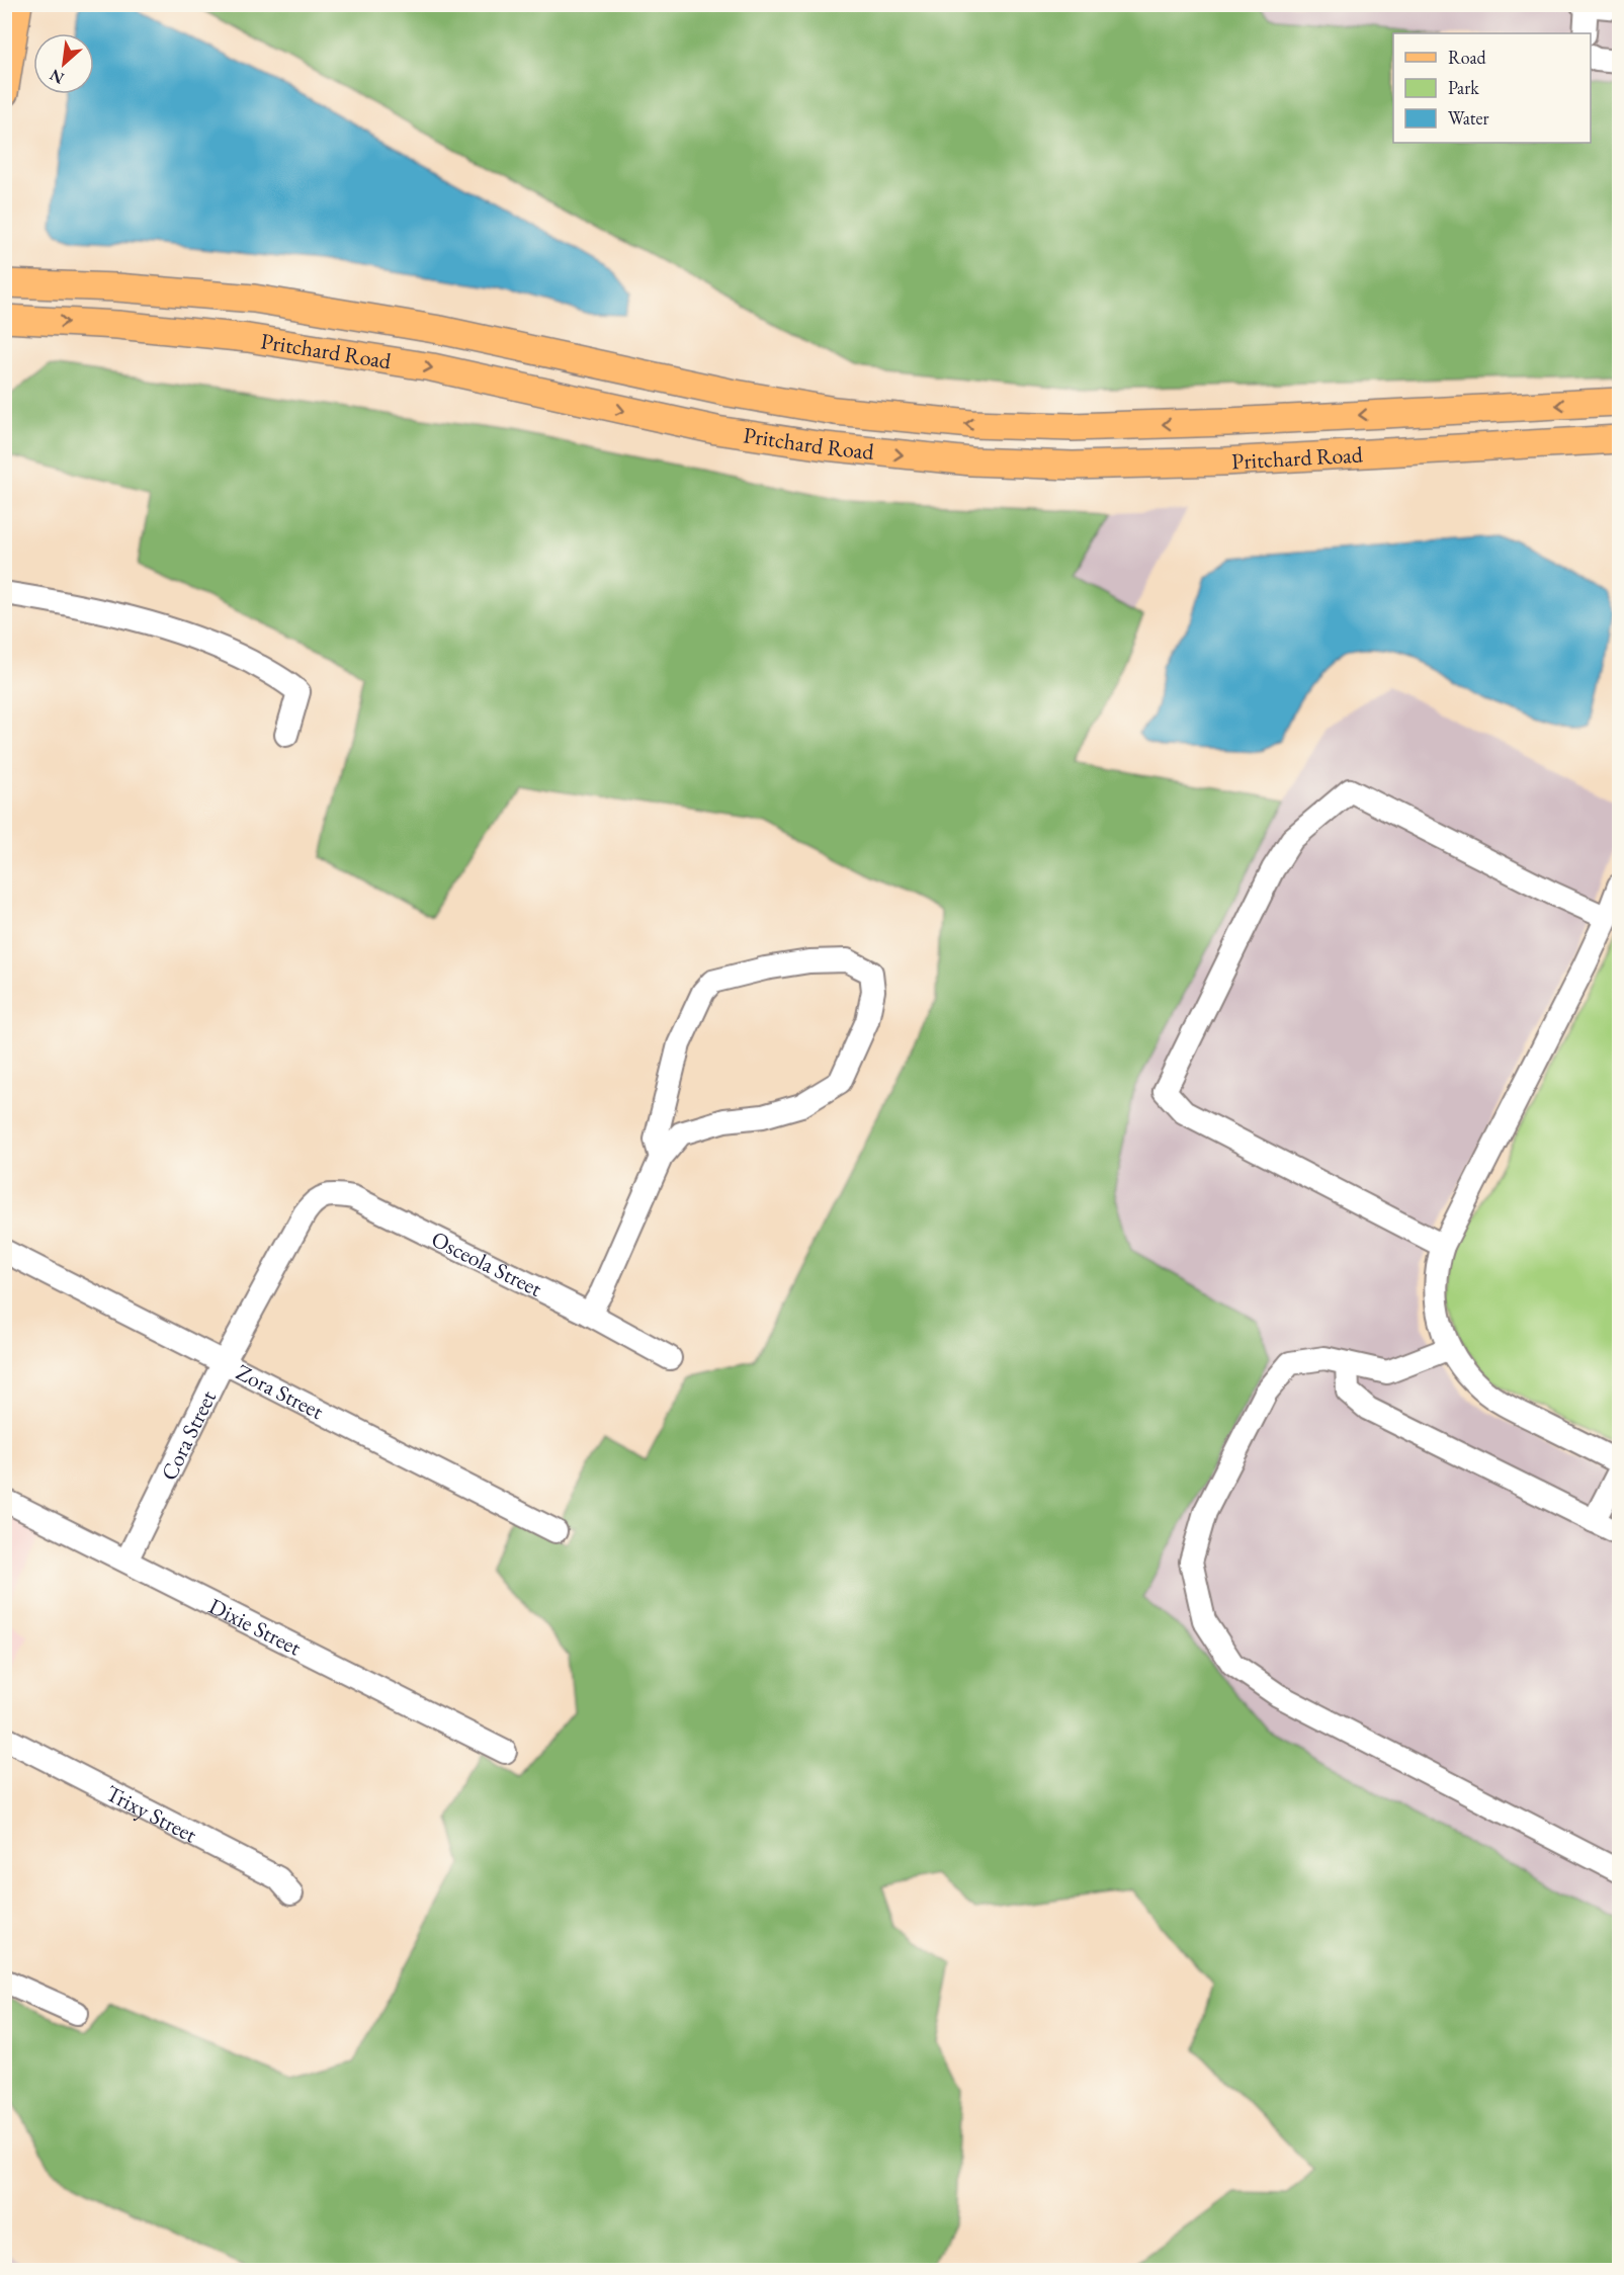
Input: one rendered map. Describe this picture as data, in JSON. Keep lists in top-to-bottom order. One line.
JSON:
{"streets":{"main road":["Pritchard Road"],"street":["Osceola Street","Zora Street","Cora Street","Dixie Street","Trixy Street"]},"crossings":[["Osceola Street","Cora Street"],["Zora Street","Cora Street"],["Cora Street","Dixie Street"]],"legend":["Road","Park","Water"],"north":"bottom left"}
